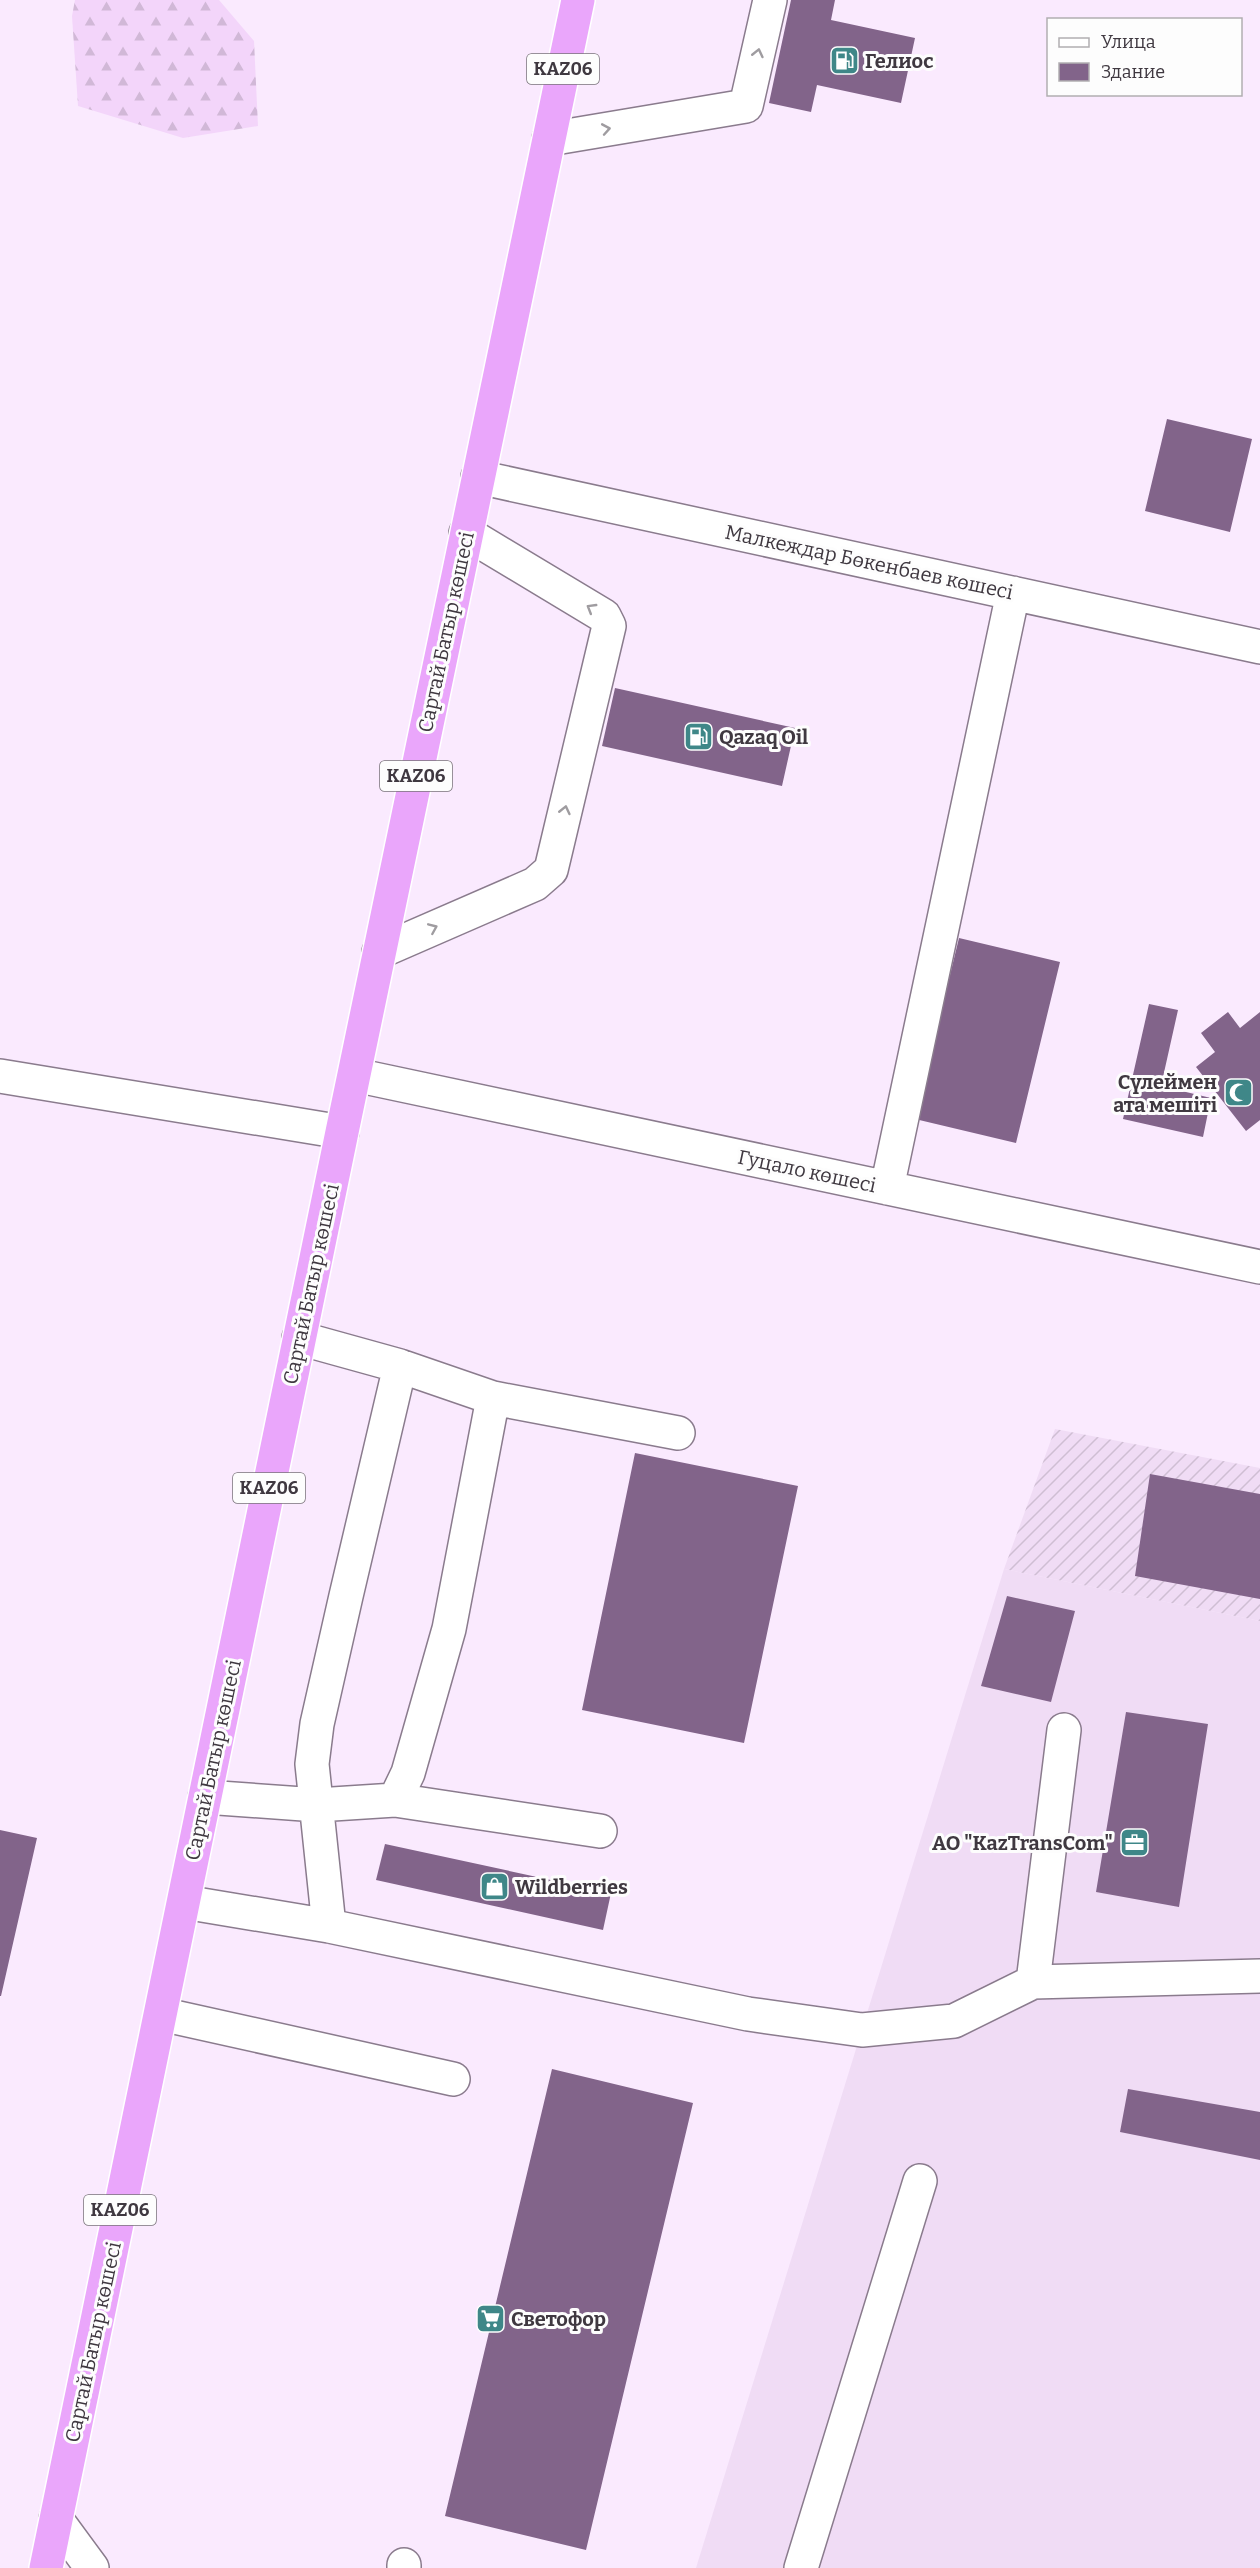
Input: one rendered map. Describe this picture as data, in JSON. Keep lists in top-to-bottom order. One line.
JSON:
{"streets":{"highway":["KАZ06","Сартай Батыр көшесі"],"street":["Малкеждар Бөкенбаев көшесі","Гуцало көшесі"]},"crossings":[["Малкеждар Бөкенбаев көшесі","Сартай Батыр көшесі"],["Сартай Батыр көшесі","Гуцало көшесі"]],"places":{"fuel station":["Гелиос","Qazaq Oil"],"mosque":["Сүлеймен ата мешіті"],"office":["АО \"KazTransCom\""],"shop":["Wildberries"],"supermarket":["Светофор"]},"legend":["Улица","Здание"]}
